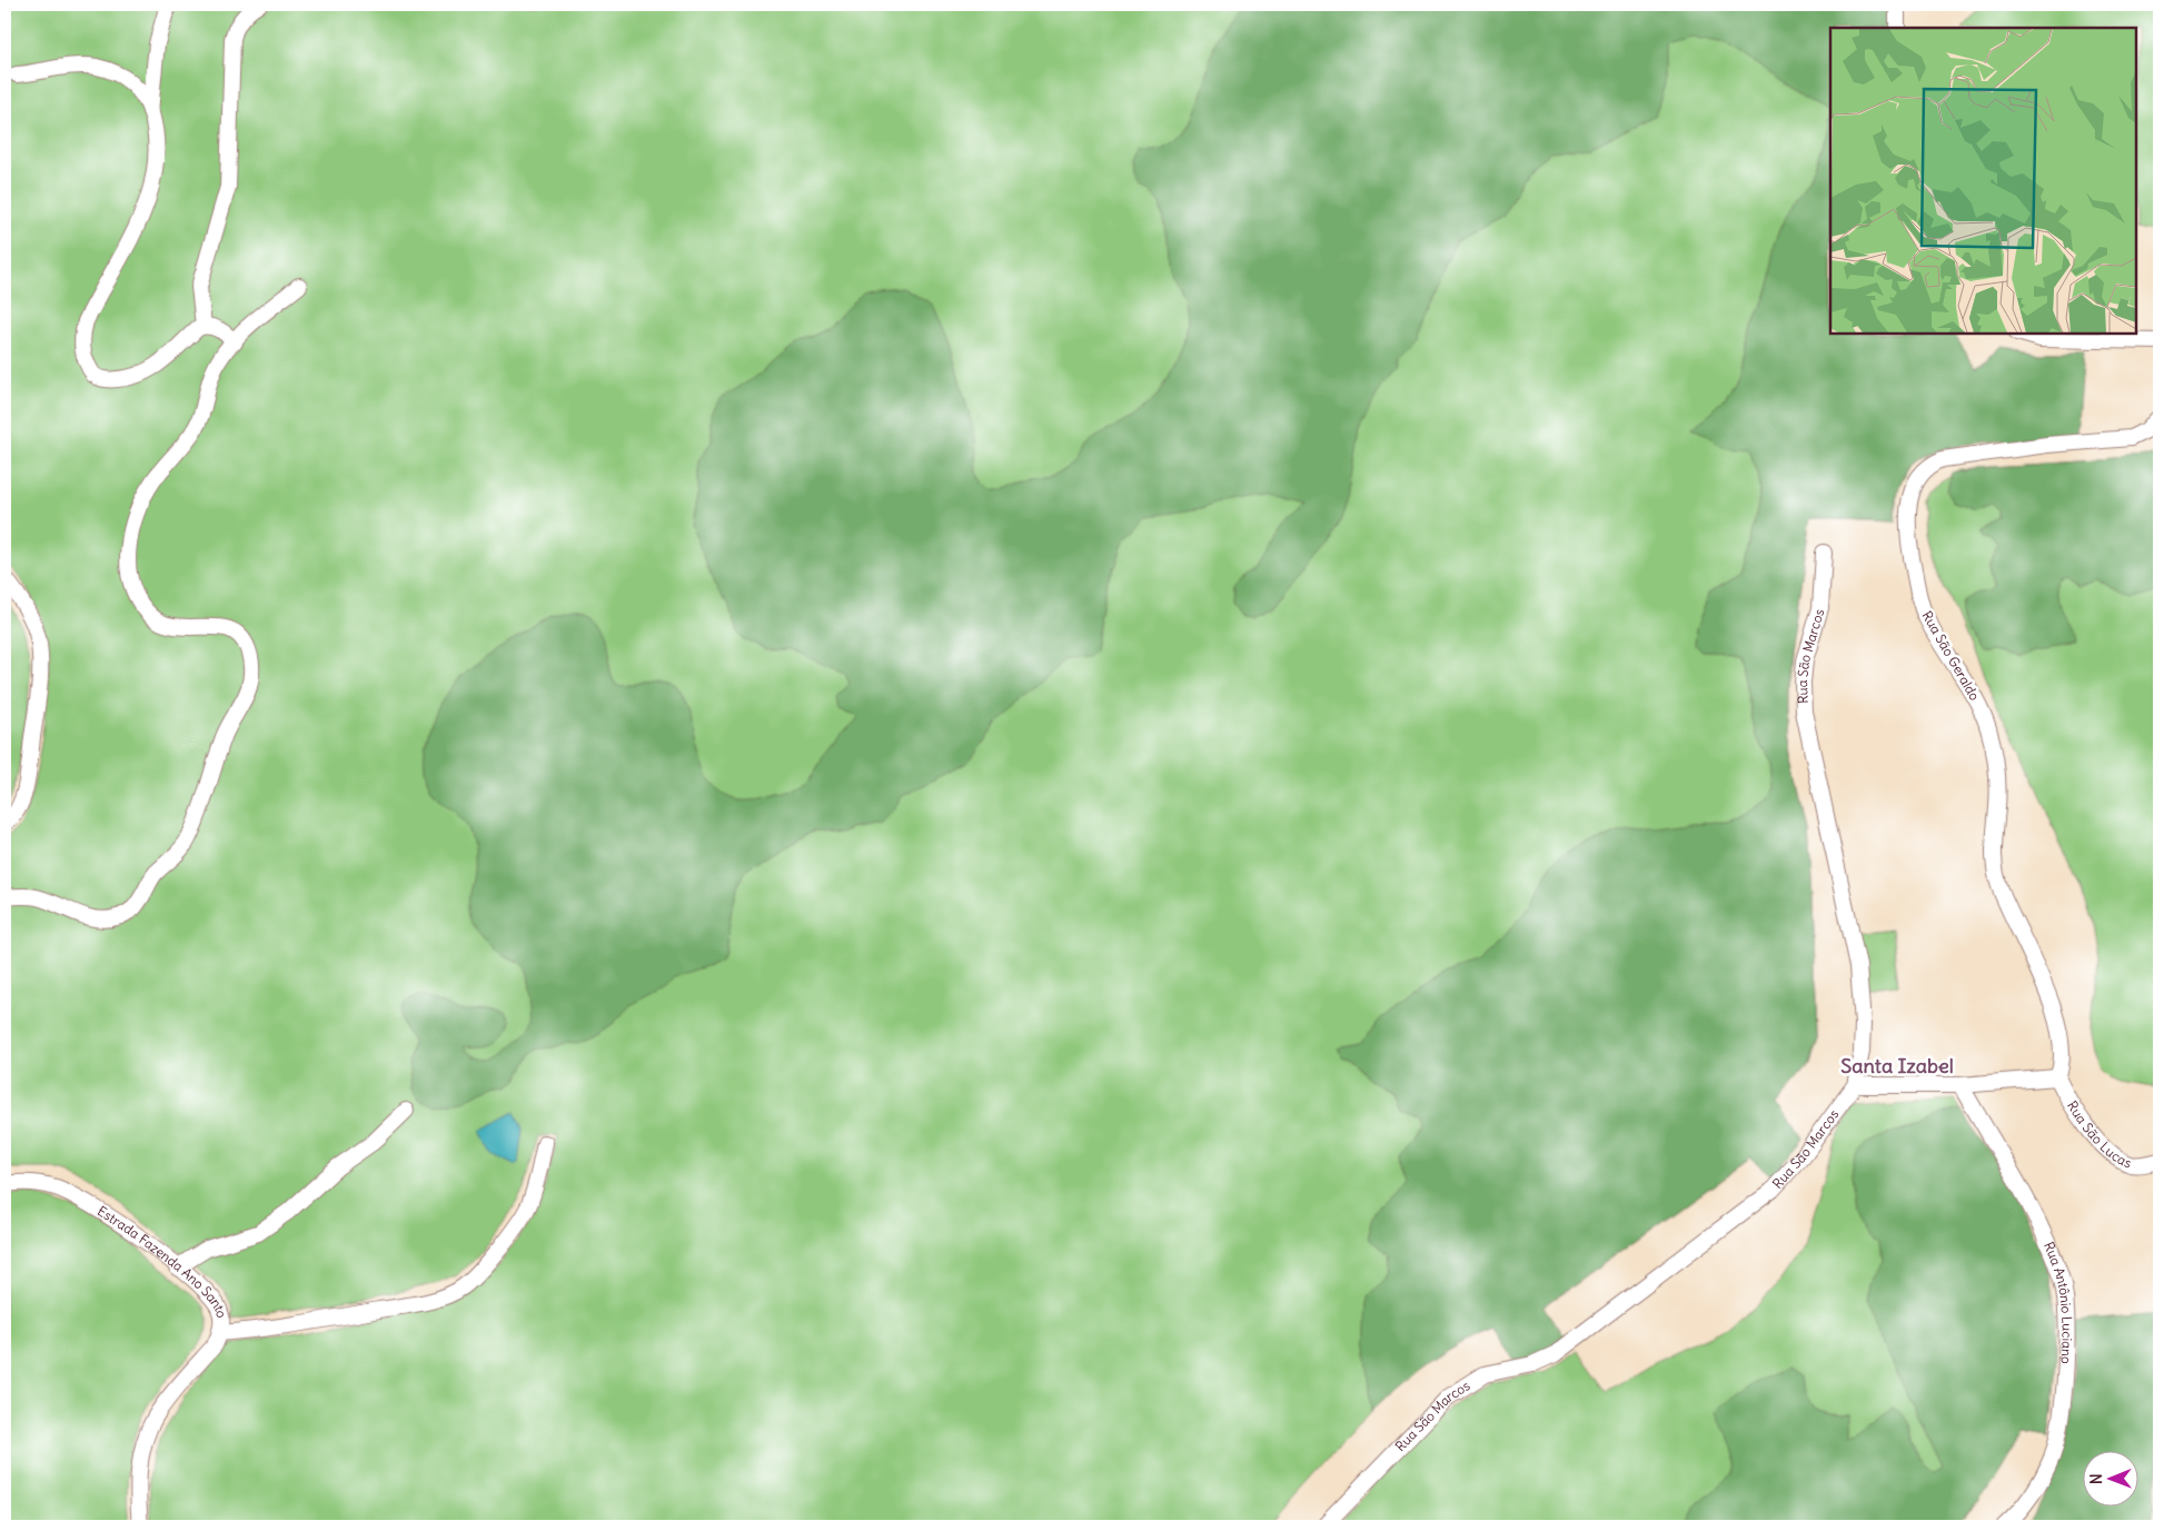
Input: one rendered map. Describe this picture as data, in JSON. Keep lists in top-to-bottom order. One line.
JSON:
{"streets":{"street":["Rua São Geraldo","Rua São Marcos","Rua São Lucas","Estrada Fazenda Ano Santo","Rua Antônio Luciano"]},"crossings":[["Rua São Geraldo","Rua São Lucas"]],"districts":["Santa Izabel"],"north":"left"}
